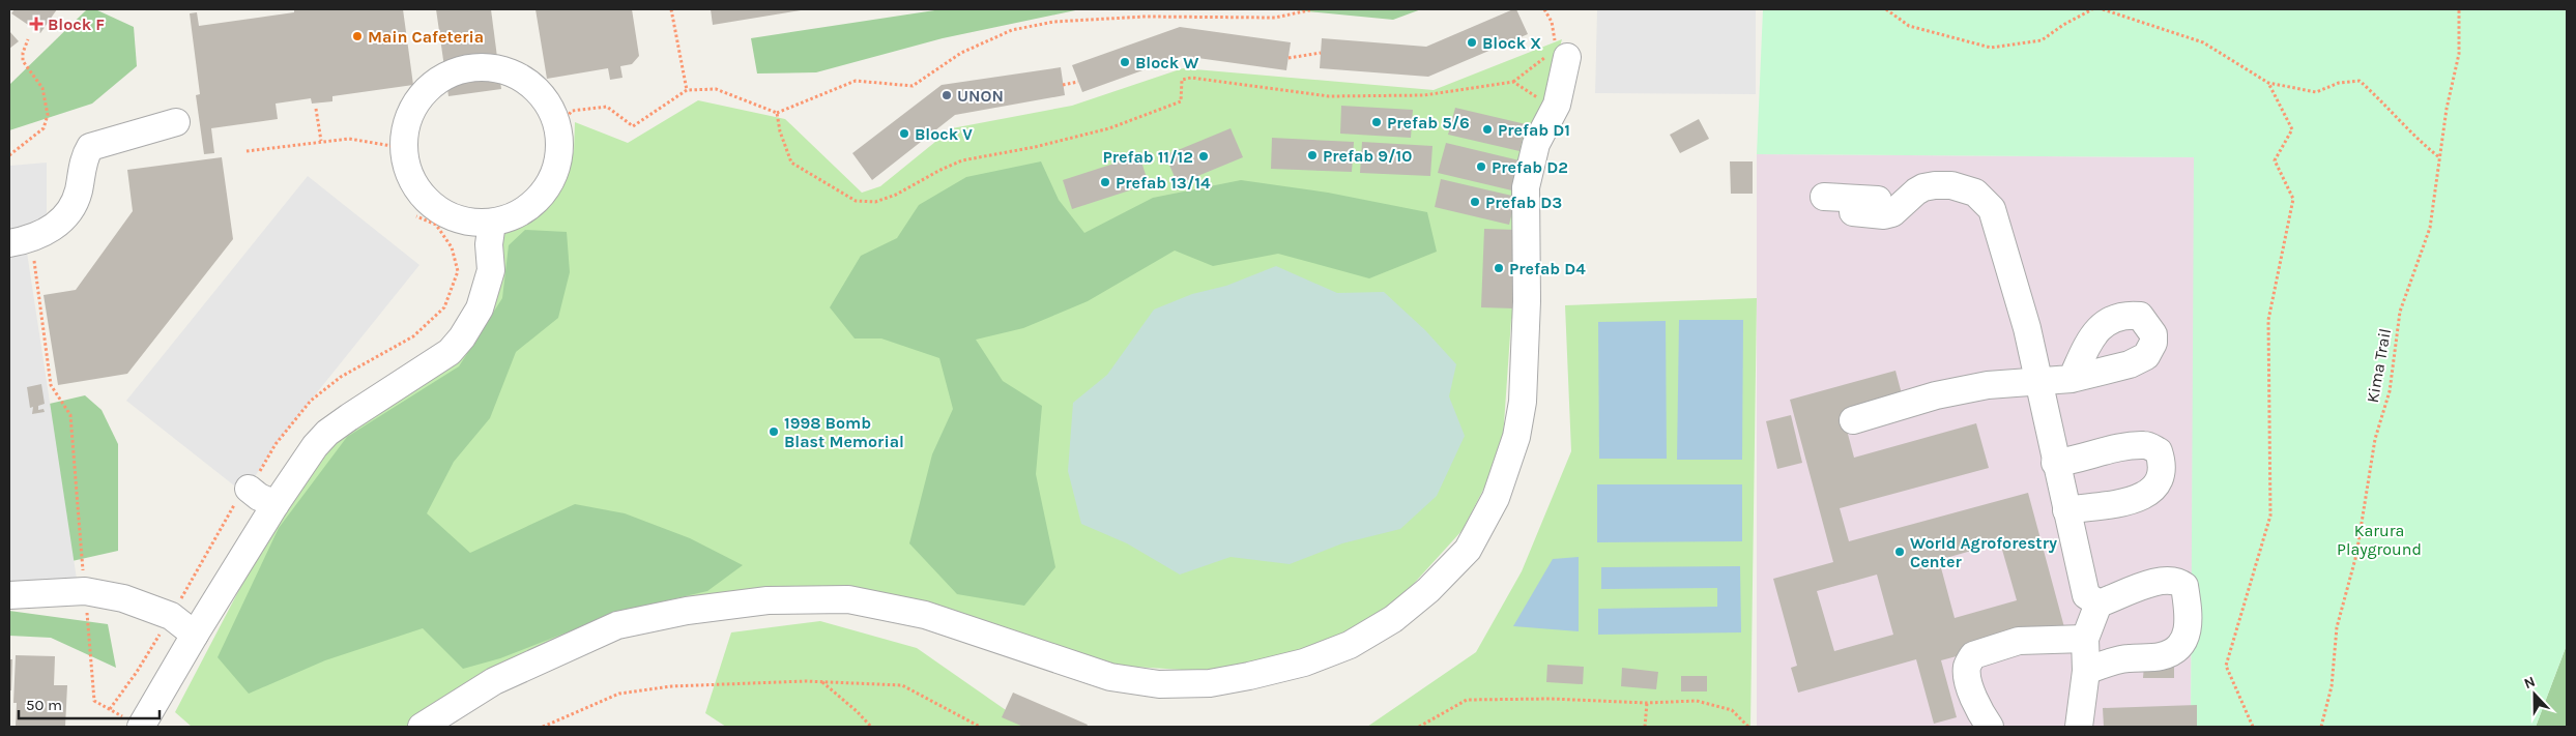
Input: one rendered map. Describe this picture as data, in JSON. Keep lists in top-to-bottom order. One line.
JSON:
{"streets":{"path":["Kima Trail"]},"parks":["Karura Playground"],"places":{"health":["Block F"],"other":["Main Cafeteria","Block X","Block W","UNON","Prefab 5/6","Prefab D1","Block V","Prefab 9/10","Prefab 11/12","Prefab D2","Prefab 13/14","Prefab D3","Prefab D4","1998 Bomb Blast Memorial","World Agroforestry Center"]},"scale_bar":"50 m","north":"top"}
